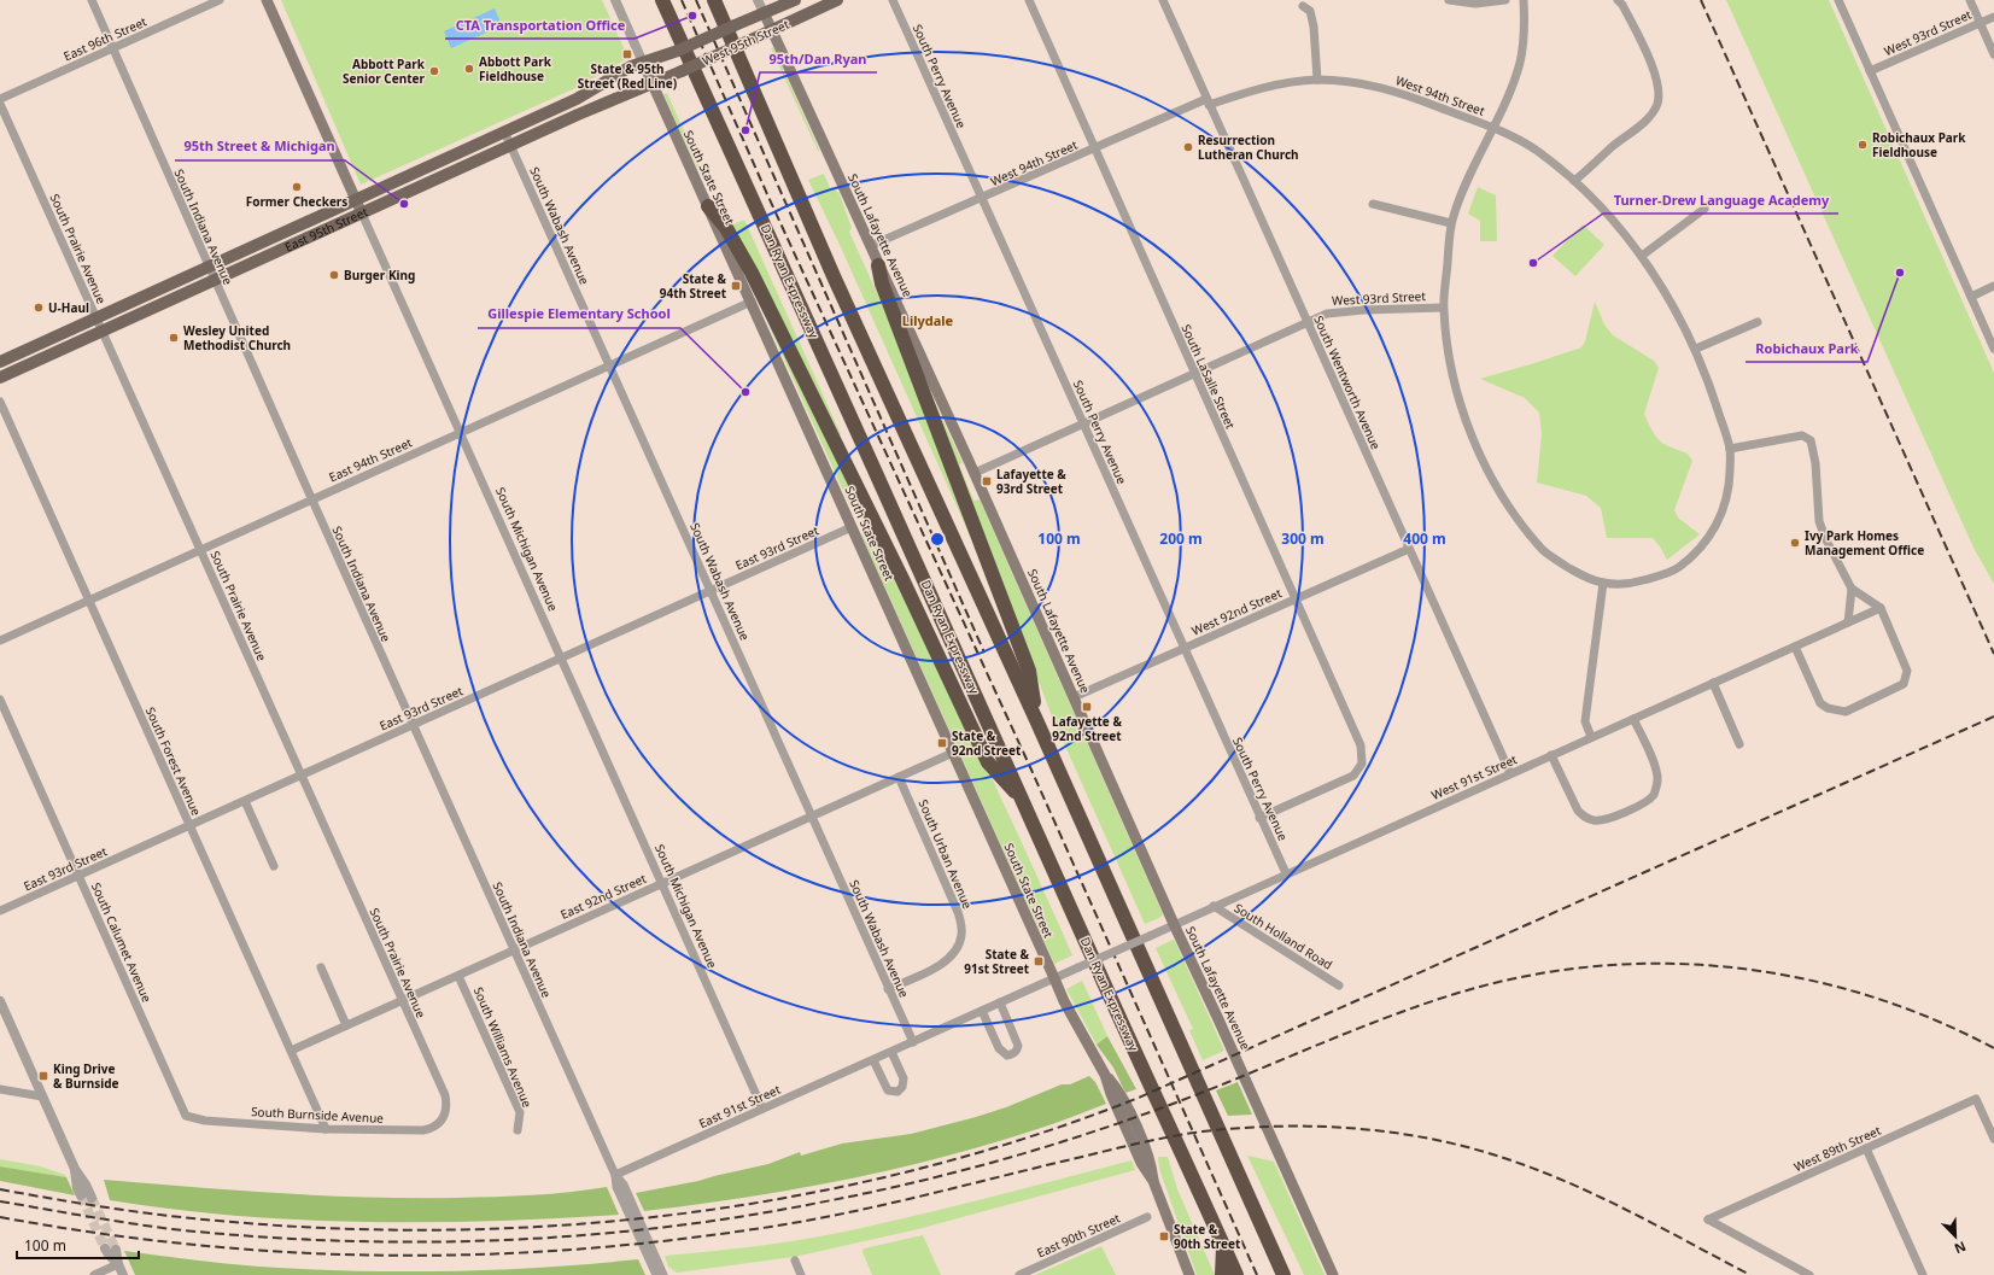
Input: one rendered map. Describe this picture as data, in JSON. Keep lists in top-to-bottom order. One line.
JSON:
{"streets":{"highway":["Dan Ryan Expressway"],"main road":["West 95th Street","South State Street","East 95th Street","South Lafayette Avenue","South Michigan Avenue"],"street":["West 93rd Street","East 96th Street","South Perry Avenue","West 94th Street","South Wabash Avenue","South Indiana Avenue","South Prairie Avenue","South LaSalle Street","South Wentworth Avenue","East 94th Street","East 93rd Street","West 92nd Street","South Forest Avenue","West 91st Street","South Urban Avenue","East 92nd Street","South Holland Road","South Calumet Avenue","South Williams Avenue","East 91st Street","South Burnside Avenue","West 89th Street","East 90th Street"]},"crossings":[["West 93rd Street","South Perry Avenue"],["West 93rd Street","South Lafayette Avenue"],["West 93rd Street","South LaSalle Street"],["West 93rd Street","South Wentworth Avenue"],["East 96th Street","South Indiana Avenue"],["West 95th Street","South State Street"],["West 95th Street","East 95th Street"],["West 95th Street","South Lafayette Avenue"],["South Perry Avenue","West 94th Street"],["South Perry Avenue","South LaSalle Street"],["South Perry Avenue","West 92nd Street"],["South Perry Avenue","West 91st Street"],["West 94th Street","South Lafayette Avenue"],["West 94th Street","South LaSalle Street"],["West 94th Street","South Wentworth Avenue"],["South State Street","East 95th Street"],["South State Street","East 94th Street"],["South State Street","East 93rd Street"],["South State Street","East 92nd Street"],["South State Street","East 91st Street"],["South Wabash Avenue","East 95th Street"],["South Wabash Avenue","East 94th Street"],["South Wabash Avenue","East 93rd Street"],["South Wabash Avenue","South Urban Avenue"],["South Wabash Avenue","East 92nd Street"],["South Wabash Avenue","East 91st Street"],["South Indiana Avenue","East 95th Street"],["South Indiana Avenue","East 94th Street"],["South Indiana Avenue","East 93rd Street"],["South Indiana Avenue","East 92nd Street"],["South Indiana Avenue","East 91st Street"],["East 95th Street","South Prairie Avenue"],["East 95th Street","South Michigan Avenue"],["South Lafayette Avenue","West 92nd Street"],["South Lafayette Avenue","West 91st Street"],["South Prairie Avenue","East 94th Street"],["South Prairie Avenue","East 93rd Street"],["South Prairie Avenue","East 92nd Street"],["South Prairie Avenue","South Burnside Avenue"],["South LaSalle Street","West 92nd Street"],["South Wentworth Avenue","West 92nd Street"],["South Wentworth Avenue","West 91st Street"],["East 94th Street","South Michigan Avenue"],["East 94th Street","South Forest Avenue"],["East 93rd Street","South Michigan Avenue"],["East 93rd Street","South Forest Avenue"],["East 93rd Street","South Calumet Avenue"],["South Michigan Avenue","East 92nd Street"],["South Michigan Avenue","East 91st Street"],["South Forest Avenue","East 92nd Street"],["South Forest Avenue","South Burnside Avenue"],["West 91st Street","South Holland Road"],["West 91st Street","East 91st Street"],["South Urban Avenue","East 92nd Street"],["East 92nd Street","South Williams Avenue"],["South Calumet Avenue","South Burnside Avenue"]],"districts":["Lilydale"],"places":{"other":["CTA Transportation Office","Abbott Park Fieldhouse","Abbott Park Senior Center","95th/Dan Ryan","Robichaux Park Fieldhouse","Resurrection Lutheran Church","Former Checkers","95th Street & Michigan","Turner-Drew Language Academy","Robichaux Park","Burger King","U-Haul","Wesley United Methodist Church","Gillespie Elementary School","Ivy Park Homes Management Office"],"transit":["State & 95th Street (Red Line)","State & 94th Street","Lafayette & 93rd Street","Lafayette & 92nd Street","State & 92nd Street","State & 91st Street","King Drive & Burnside","State & 90th Street"]},"scale_bar":"100 m","north":"bottom right","rings":["100 m","200 m","300 m","400 m"]}
